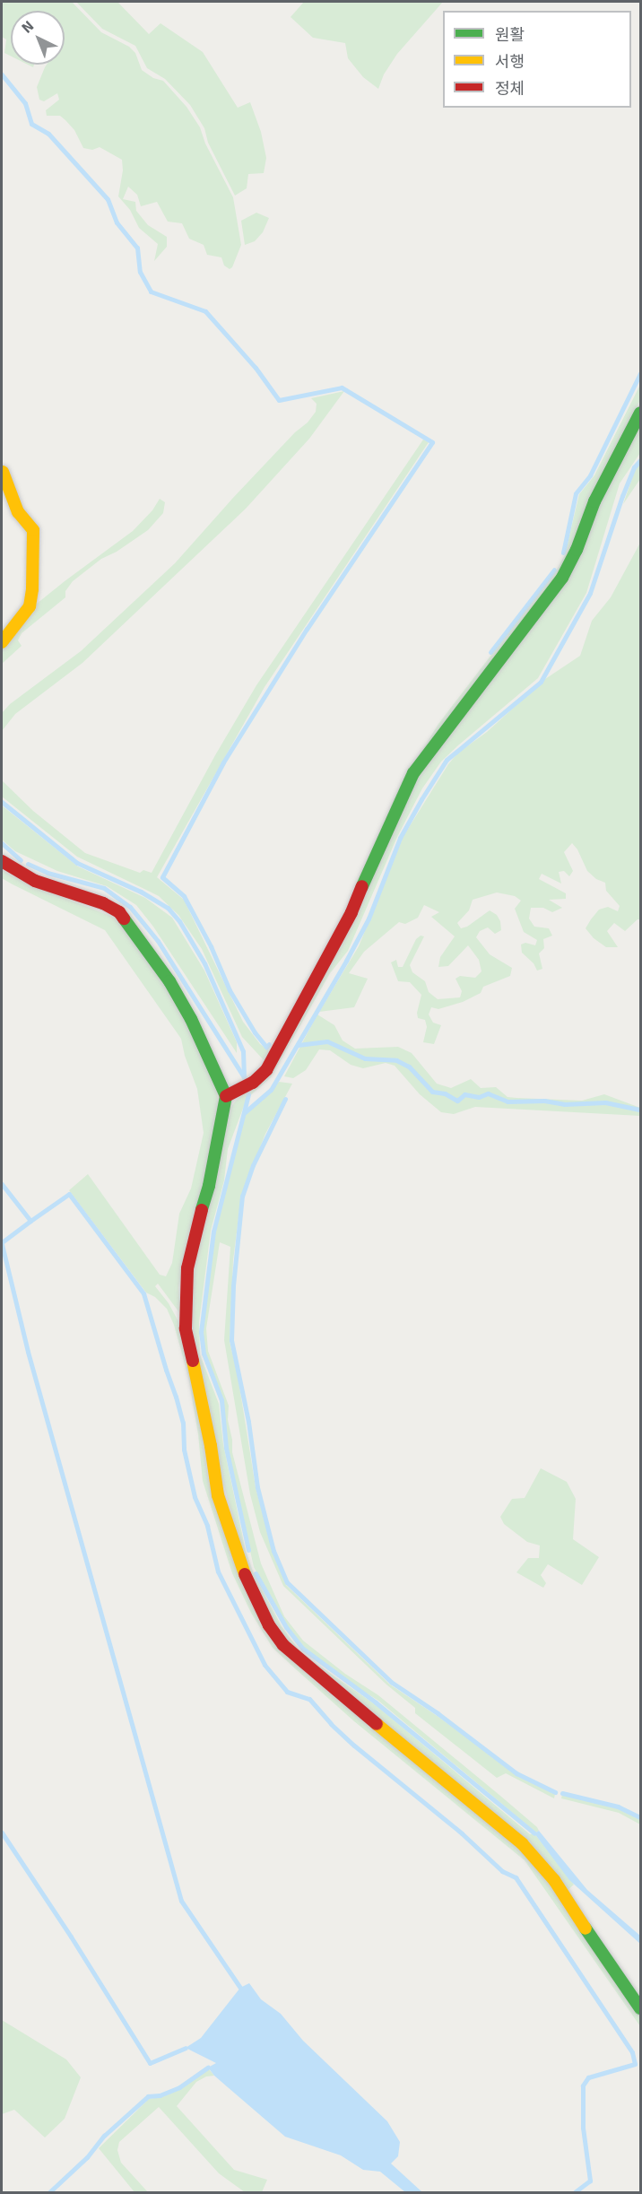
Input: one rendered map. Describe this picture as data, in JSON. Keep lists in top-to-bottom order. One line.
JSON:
{"legend":["원활","서행","정체"],"north":"top left"}
